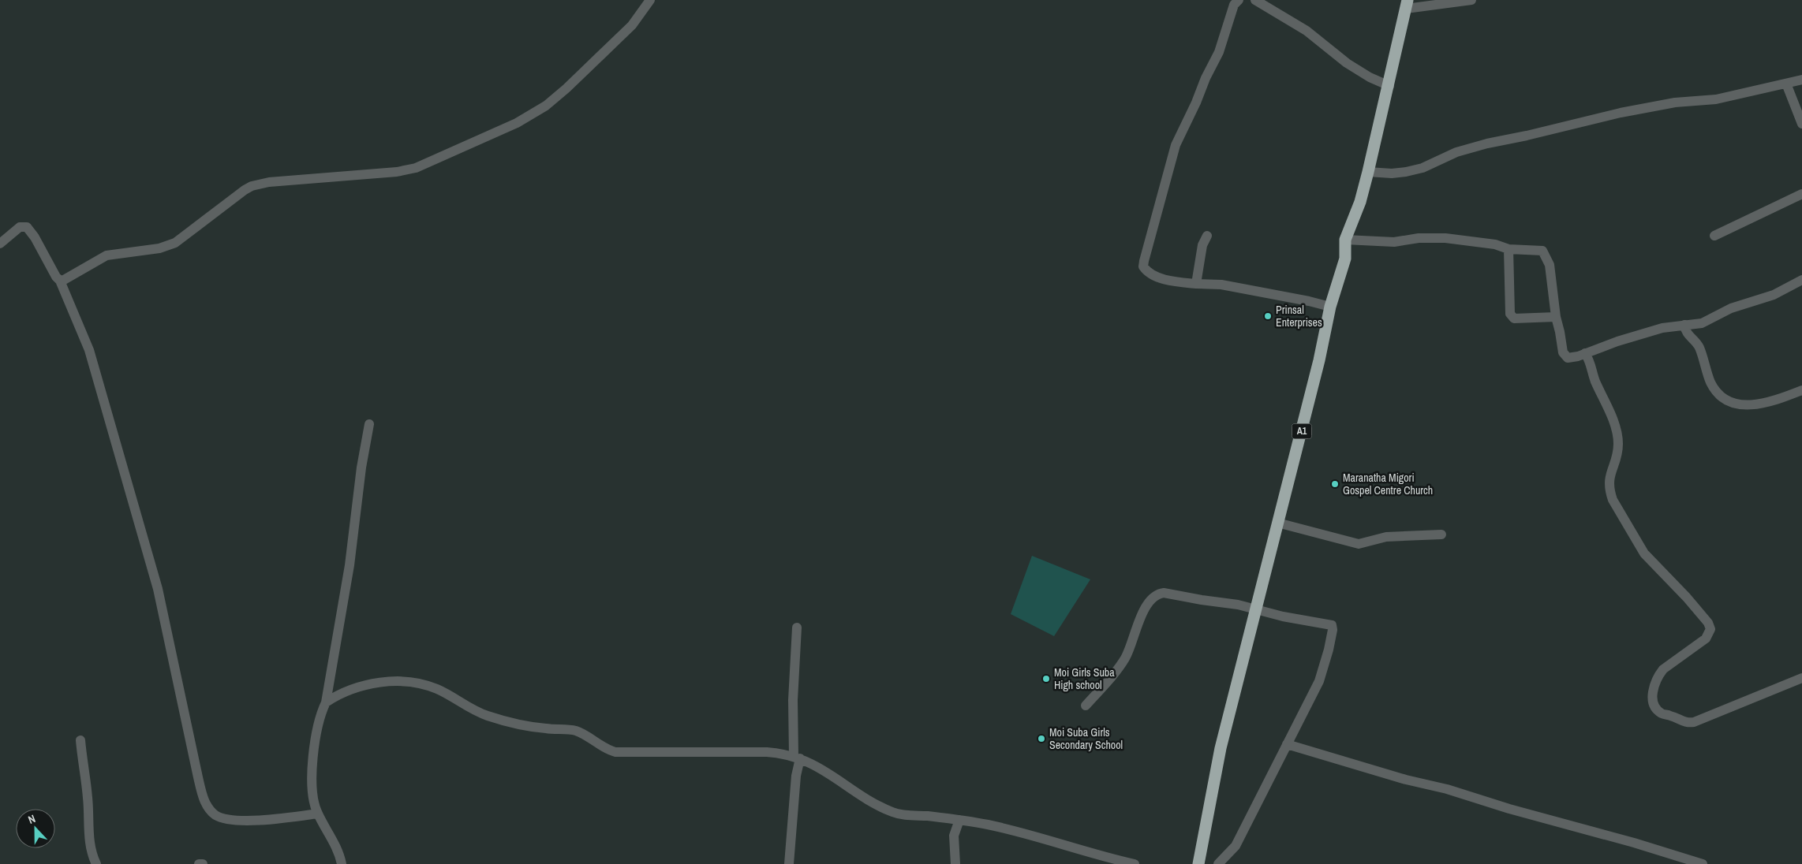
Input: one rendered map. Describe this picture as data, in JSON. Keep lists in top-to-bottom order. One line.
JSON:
{"streets":{"highway":["A1"]},"places":["Prinsal Enterprises","Maranatha Migori Gospel Centre Church","Moi Girls Suba High school","Moi Suba Girls Secondary School"],"north":"top"}
